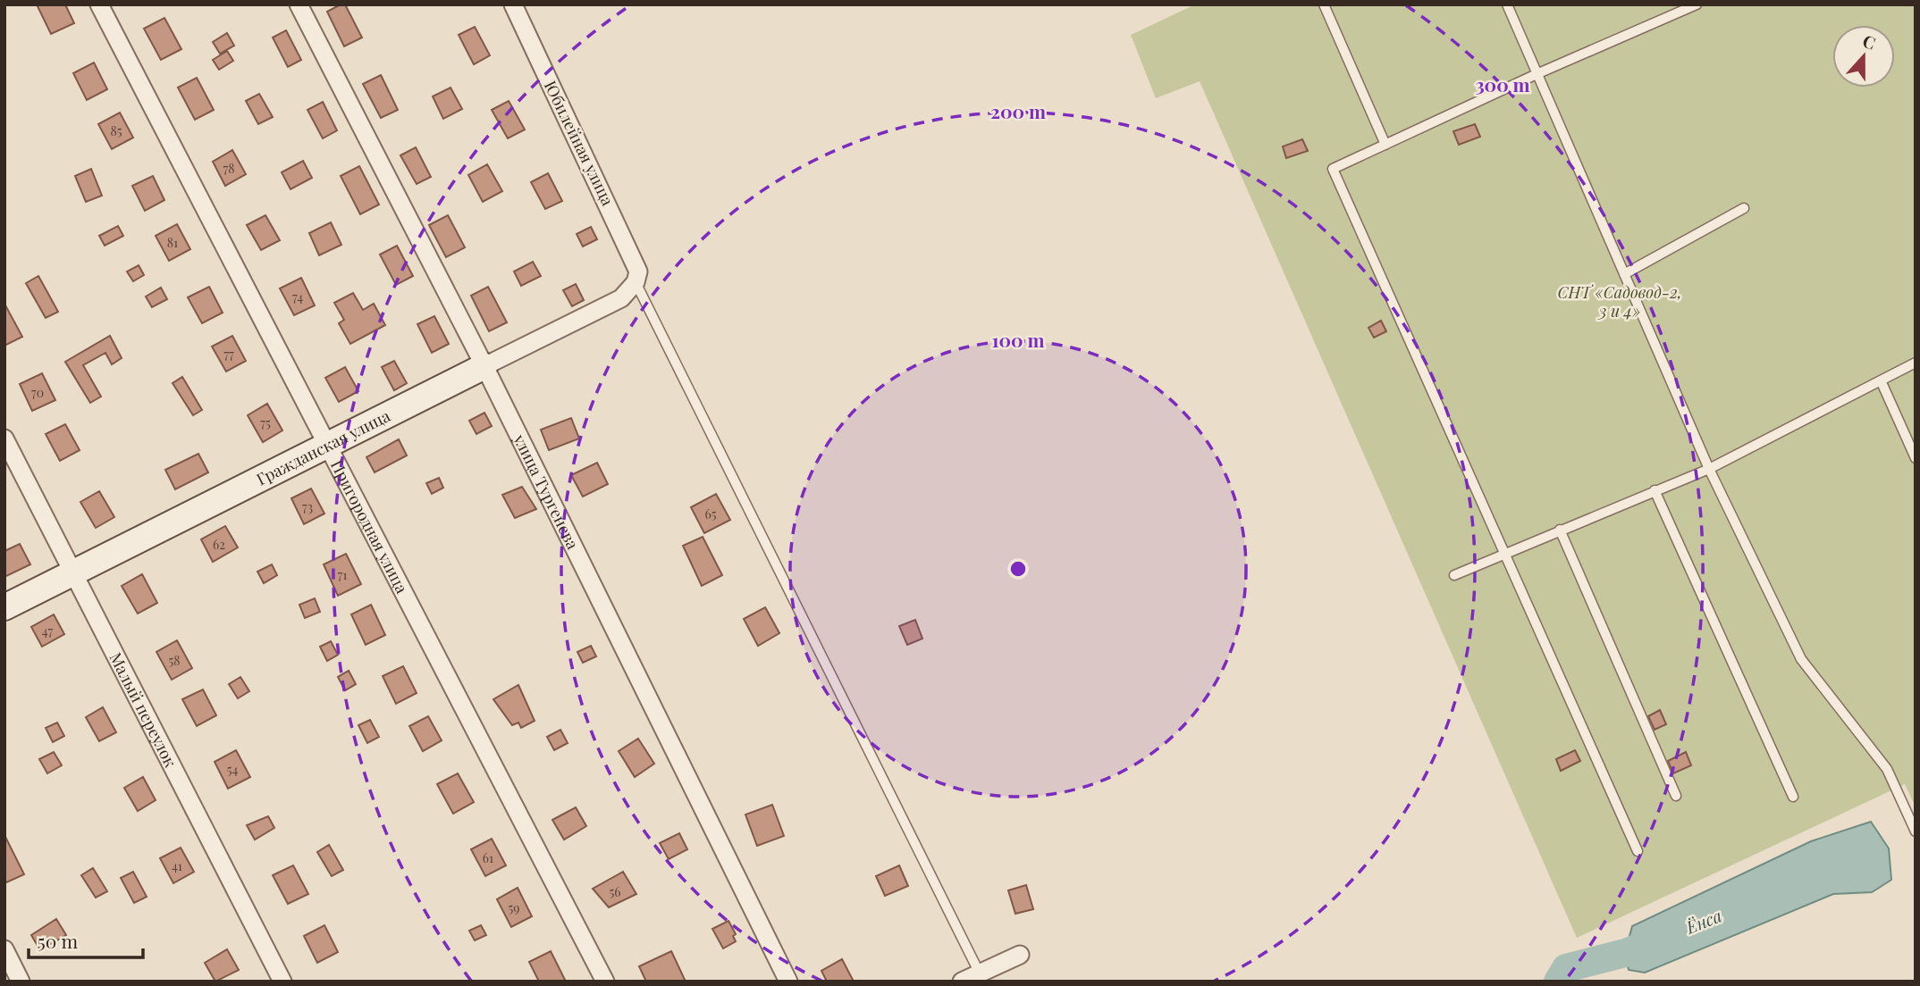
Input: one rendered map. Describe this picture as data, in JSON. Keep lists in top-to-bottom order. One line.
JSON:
{"streets":{"street":["Юбилейная улица","Гражданская улица","улица Тургенева","Пригородная улица","Малый переулок"]},"crossings":[["Юбилейная улица","Гражданская улица"],["Гражданская улица","улица Тургенева"],["Гражданская улица","Пригородная улица"],["Гражданская улица","Малый переулок"]],"water":["Ёнса"],"parks":["СНТ «Садовод-2, 3 и 4»"],"house_numbers":["85","78","81","74","77","70","75","73","65","62","71","47","58","54","61","41","56","59"],"scale_bar":"50 m","north":"top","rings":["300 m","200 m","100 m"]}
